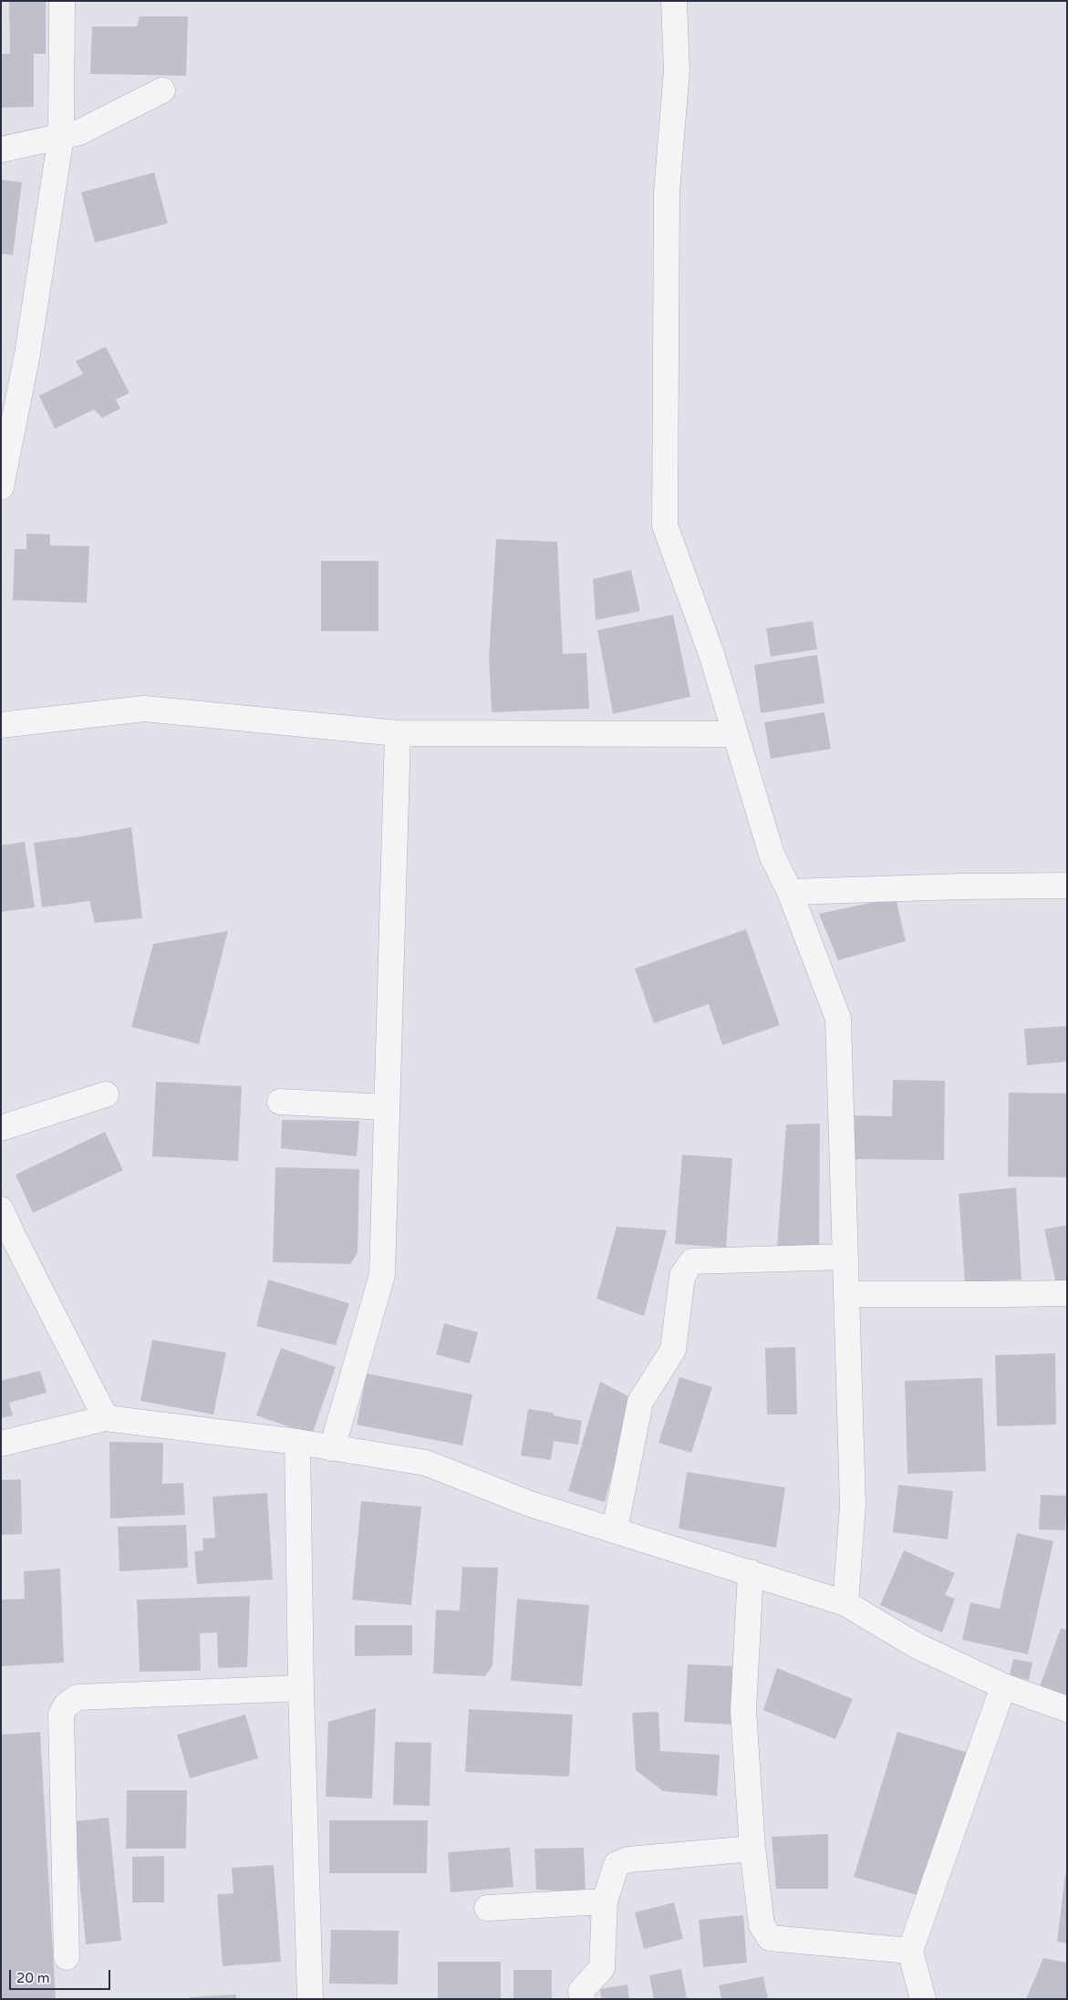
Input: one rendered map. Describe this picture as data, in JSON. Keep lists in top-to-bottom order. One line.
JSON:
{"scale_bar":"20 m"}
